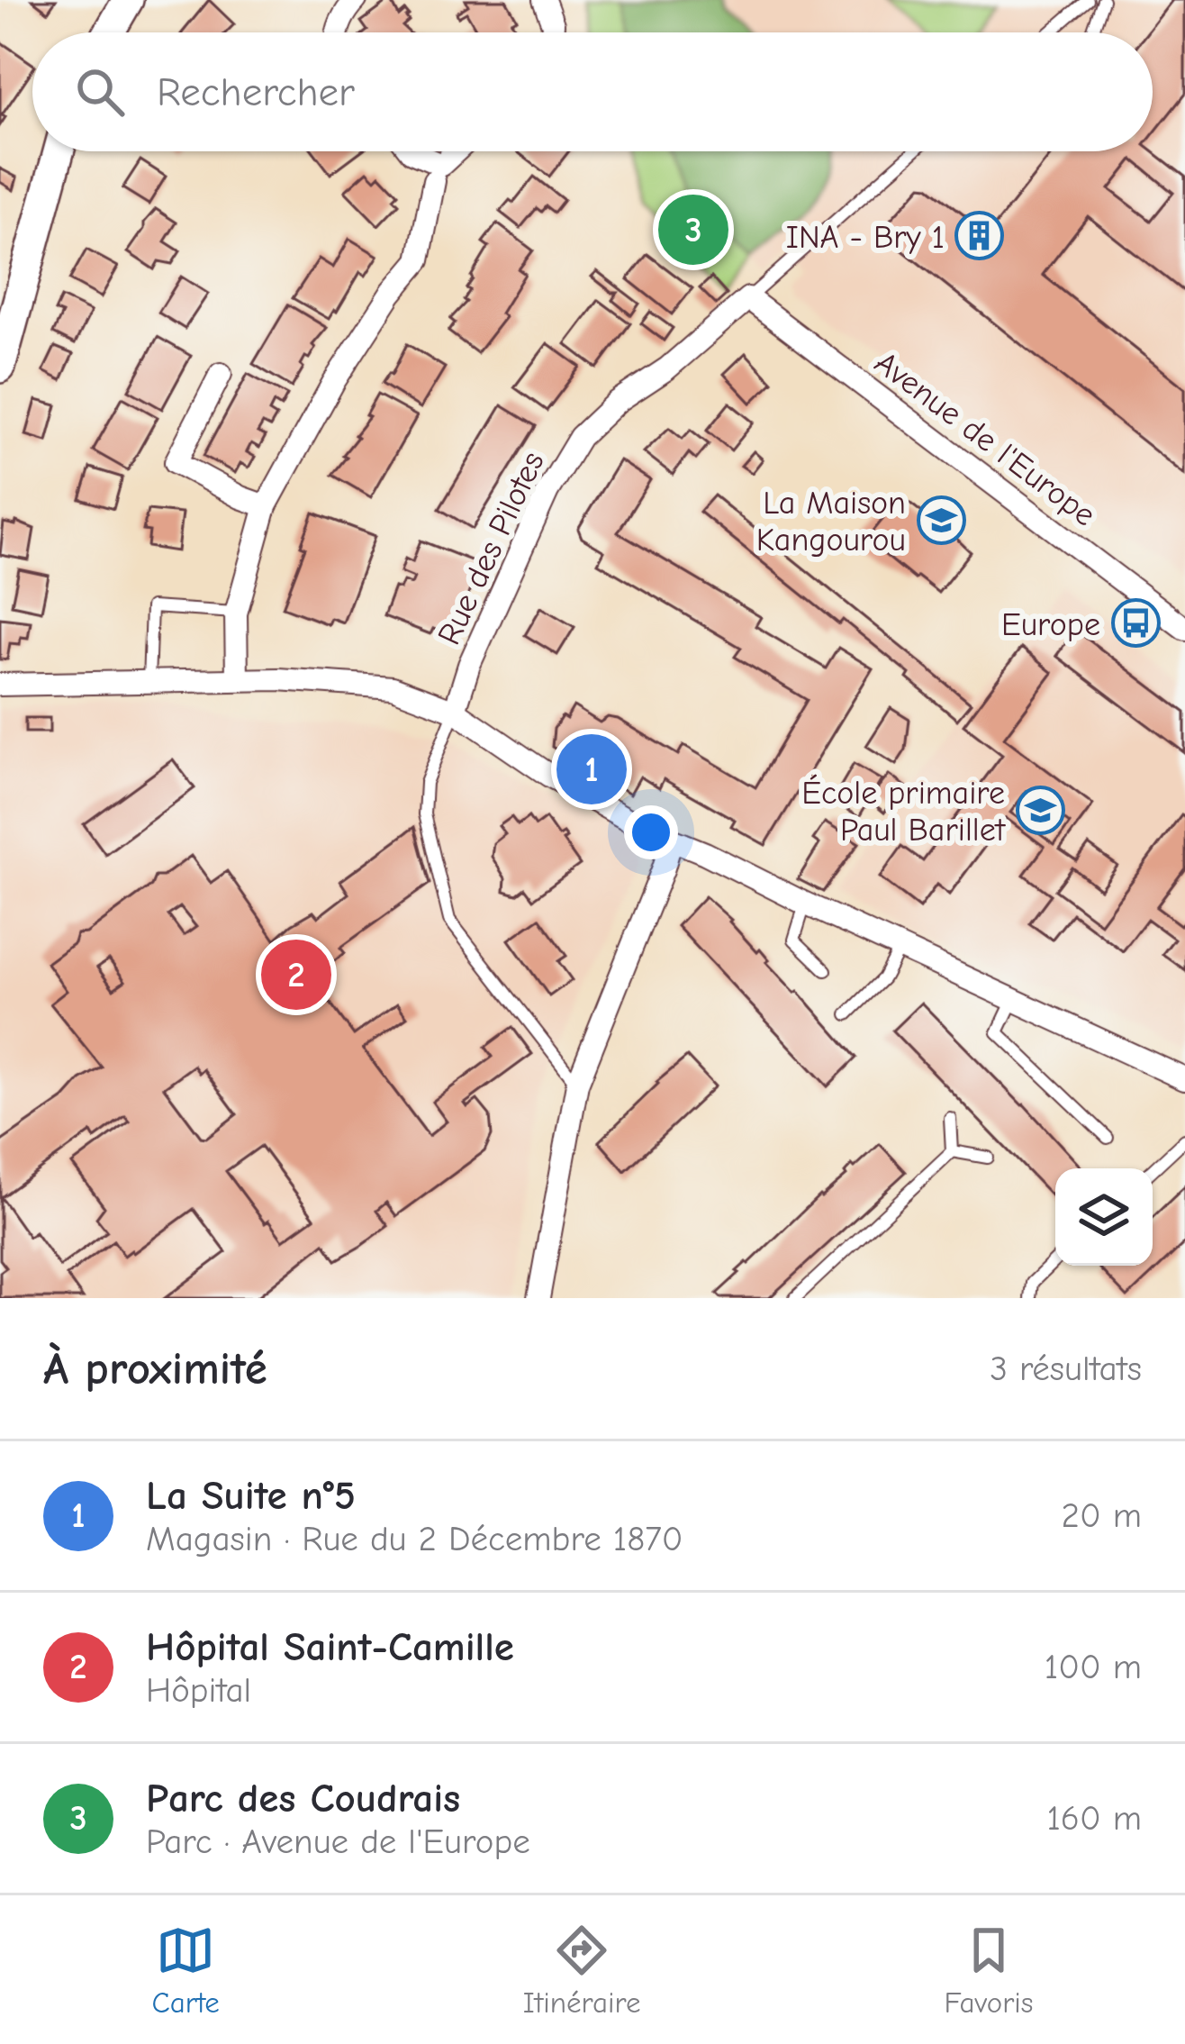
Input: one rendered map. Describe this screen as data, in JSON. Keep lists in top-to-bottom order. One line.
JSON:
{"streets":{"street":["Avenue de l'Europe","Rue des Pilotes"]},"crossings":[["Avenue de l'Europe","Rue des Pilotes"]],"places":{"building":["INA - Bry 1"],"school or university":["La Maison Kangourou","École primaire Paul Barillet"],"bus stop":["Europe"]},"page":{"search":"Rechercher","pins":["3","1","2"],"heading":["À proximité","3 résultats"],"list":[{"mark":"1","name":"La Suite n°5","note":"Magasin · Rue du 2 Décembre 1870","value":"20 m"},{"mark":"2","name":"Hôpital Saint-Camille","note":"Hôpital","value":"100 m"},{"mark":"3","name":"Parc des Coudrais","note":"Parc · Avenue de l'Europe","value":"160 m"}],"nav":["Carte","Itinéraire","Favoris"]}}
